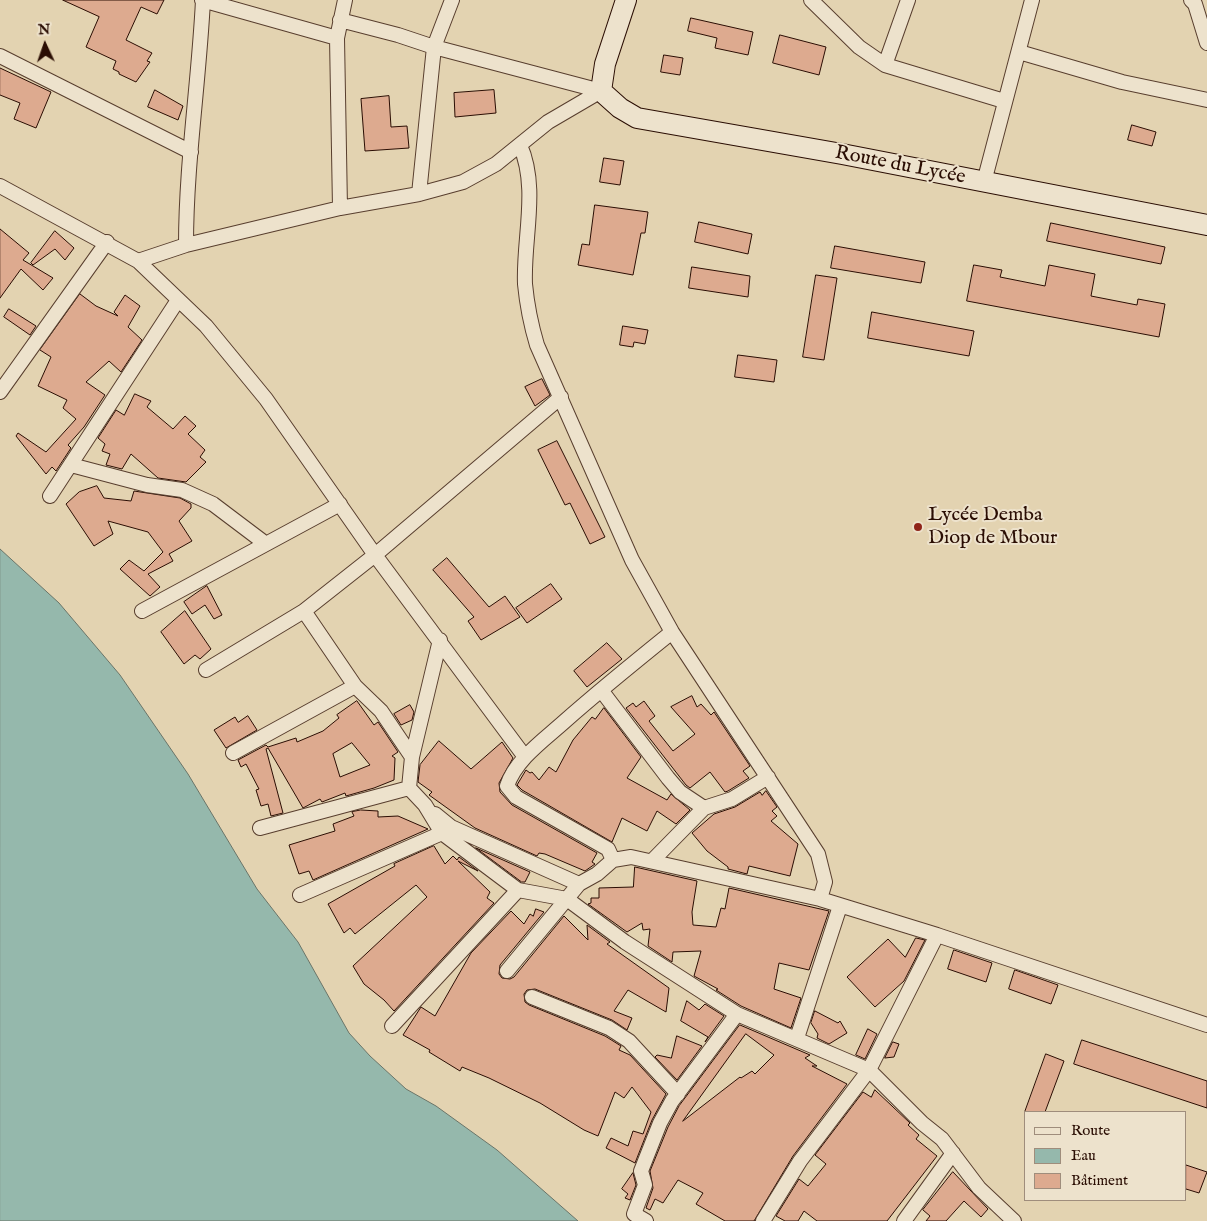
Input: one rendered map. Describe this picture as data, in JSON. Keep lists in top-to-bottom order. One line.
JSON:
{"streets":{"main road":["Route du Lycée"]},"places":["Lycée Demba Diop de Mbour"],"legend":["Route","Eau","Bâtiment"],"north":"top"}
